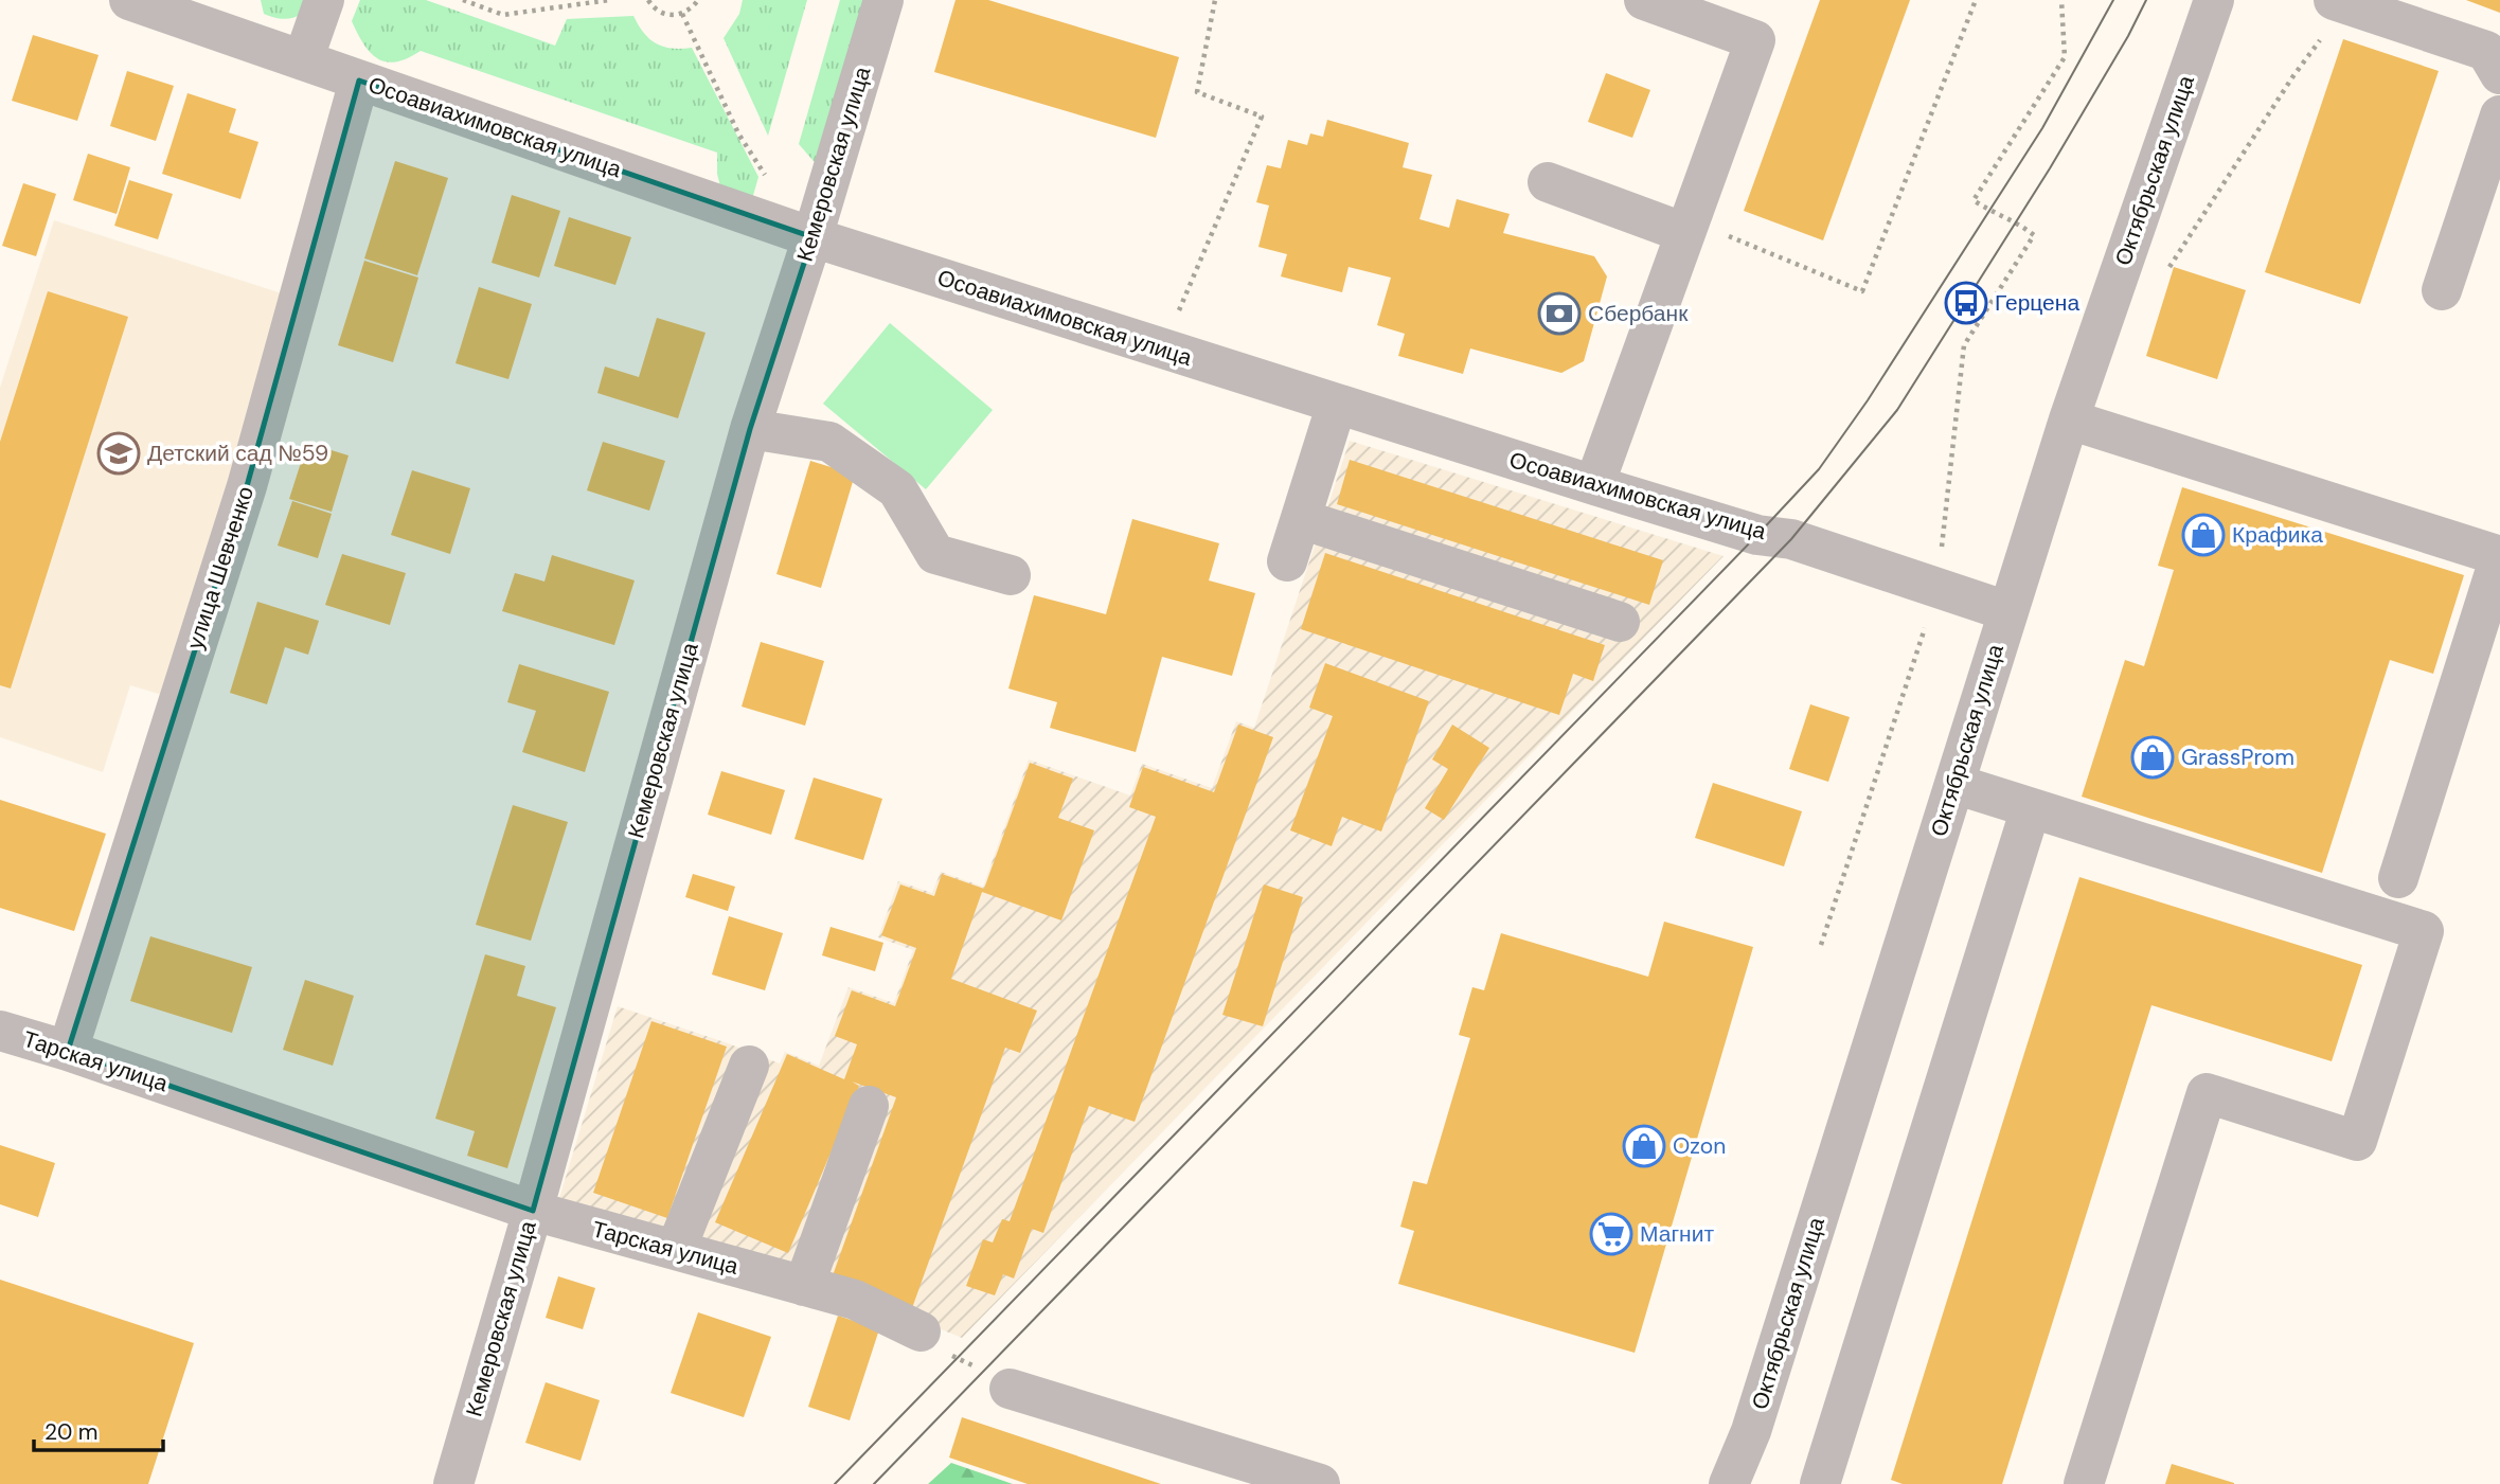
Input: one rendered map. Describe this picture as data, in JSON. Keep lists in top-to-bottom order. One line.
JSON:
{"streets":{"street":["Осоавиахимовская улица","Кемеровская улица","Октябрьская улица","улица Шевченко","Тарская улица"]},"crossings":[["Осоавиахимовская улица","Кемеровская улица"],["Осоавиахимовская улица","Октябрьская улица"],["Осоавиахимовская улица","улица Шевченко"],["Кемеровская улица","Тарская улица"],["улица Шевченко","Тарская улица"]],"places":{"bus stop":["Герцена"],"bank":["Сбербанк"],"school or university":["Детский сад №59"],"shop":["Крафика","GrassProm","Ozon"],"supermarket":["Магнит"]},"scale_bar":"20 m"}
